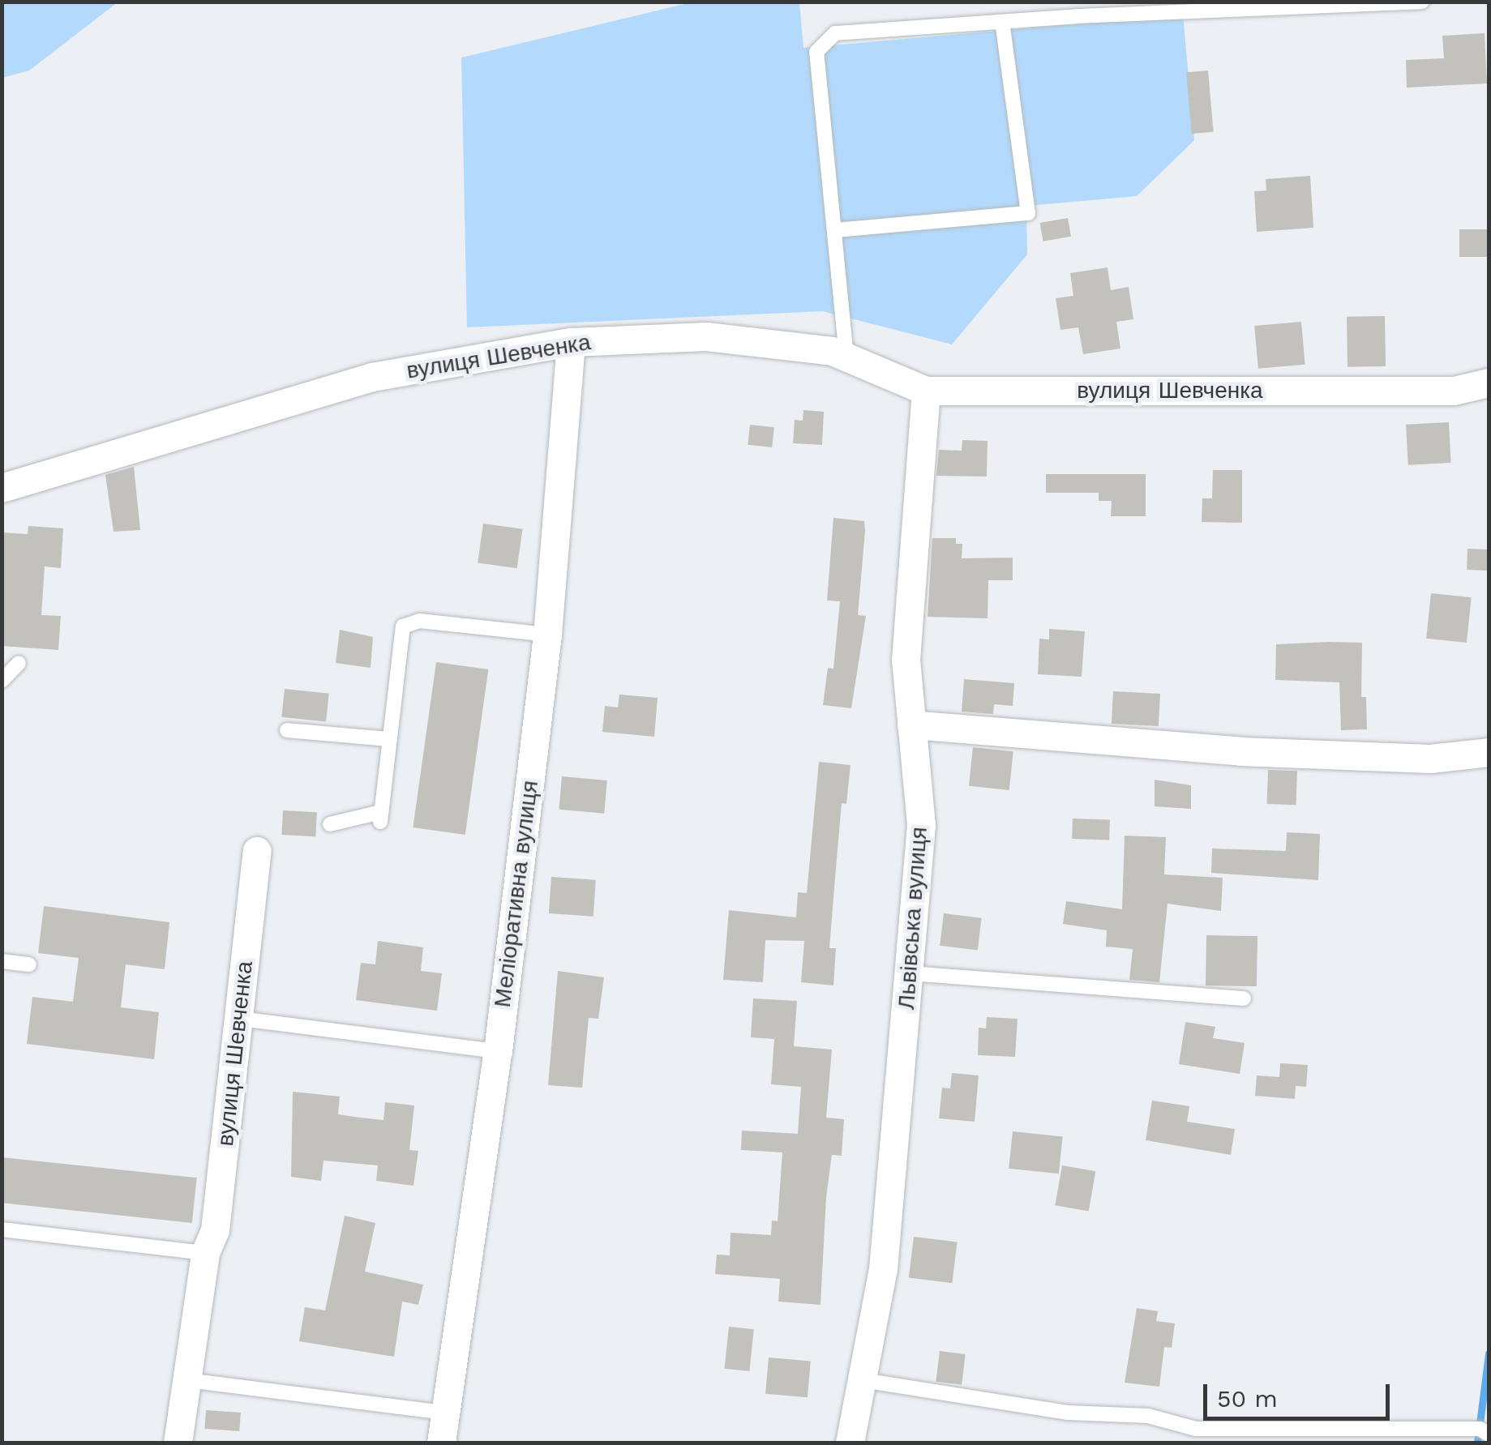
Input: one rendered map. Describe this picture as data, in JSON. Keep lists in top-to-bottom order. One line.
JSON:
{"streets":{"street":["вулиця Шевченка","Меліоративна вулиця","Львівська вулиця"]},"crossings":[["вулиця Шевченка","Меліоративна вулиця"],["вулиця Шевченка","Львівська вулиця"]],"scale_bar":"50 m"}
